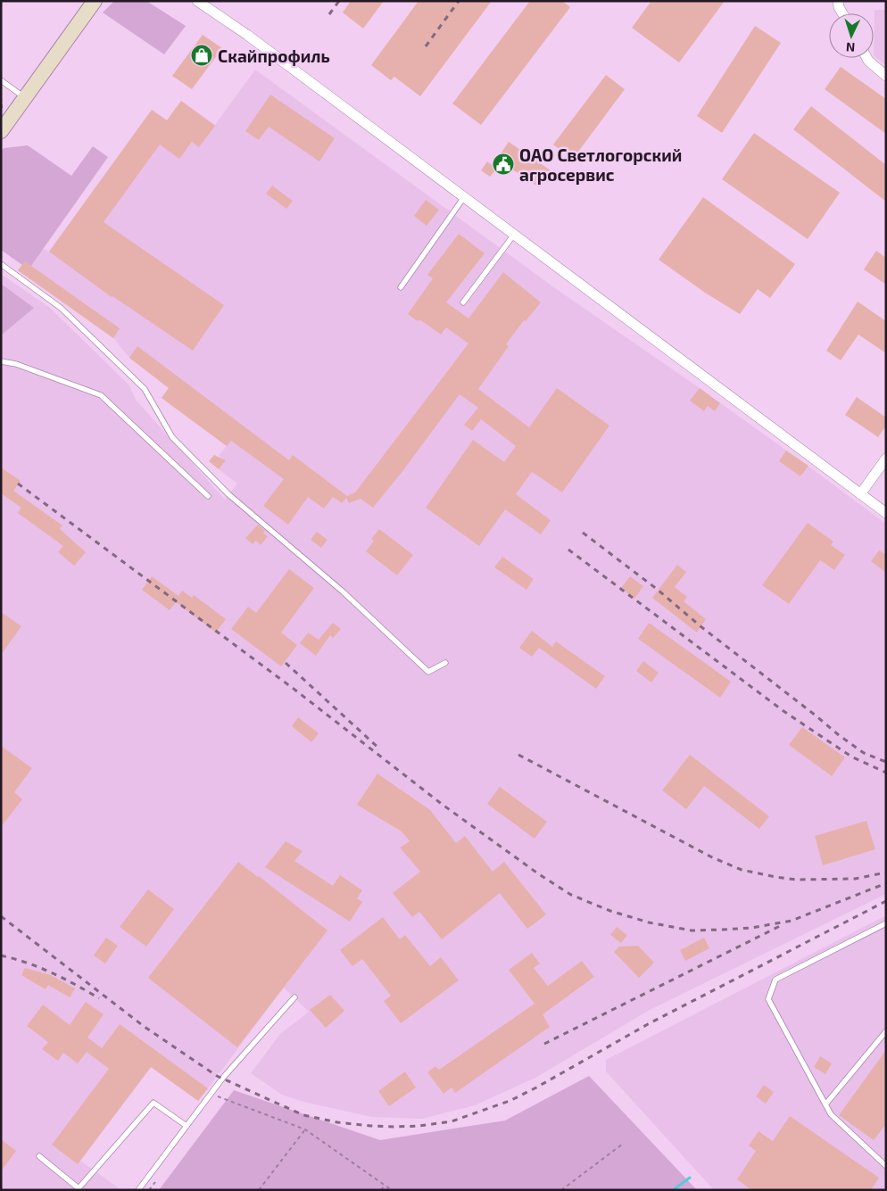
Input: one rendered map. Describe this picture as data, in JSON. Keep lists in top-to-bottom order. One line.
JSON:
{"places":{"shop":["Скайпрофиль"],"public building":["ОАО Светлогорский агросервис"]},"north":"bottom"}
